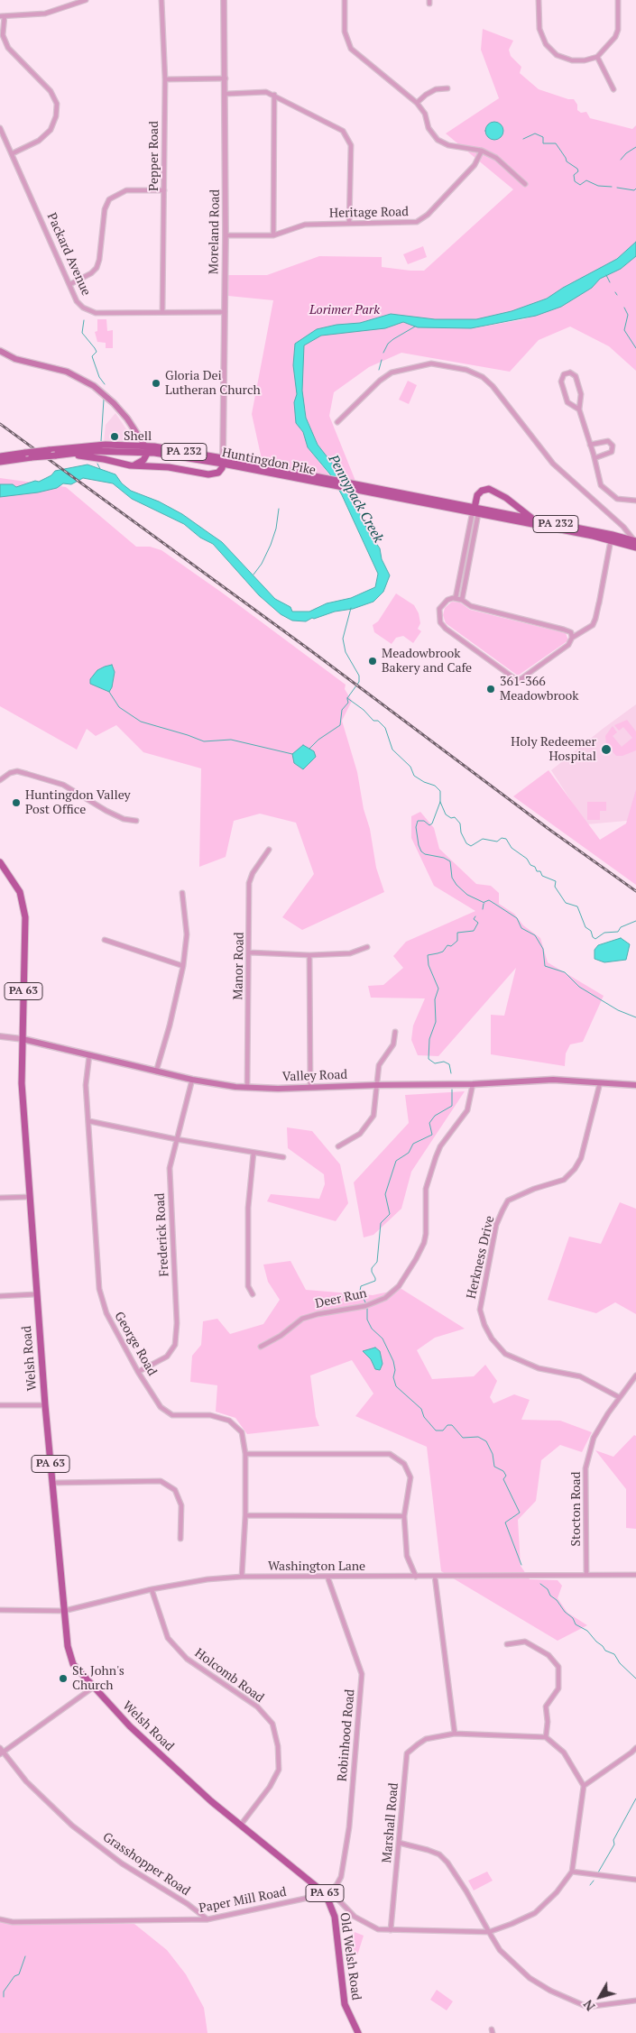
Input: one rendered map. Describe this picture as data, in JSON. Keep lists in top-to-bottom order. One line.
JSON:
{"streets":{"main road":["PA 232","Huntingdon Pike","PA 63","Valley Road","Welsh Road","Old Welsh Road"],"street":["Pepper Road","Heritage Road","Moreland Road","Packard Avenue","Manor Road","Frederick Road","Herkness Drive","Deer Run","George Road","Stocton Road","Washington Lane","Holcomb Road","Robinhood Road","Marshall Road","Grasshopper Road","Paper Mill Road"]},"crossings":[["Pepper Road","Packard Avenue"],["Heritage Road","Moreland Road"],["Moreland Road","Packard Avenue"],["Moreland Road","Huntingdon Pike"],["Manor Road","Valley Road"],["Valley Road","Frederick Road"],["Valley Road","Herkness Drive"],["Valley Road","Deer Run"],["Valley Road","George Road"],["Valley Road","Welsh Road"],["Frederick Road","George Road"],["Herkness Drive","Stocton Road"],["George Road","Washington Lane"],["Welsh Road","Washington Lane"],["Welsh Road","Old Welsh Road"],["Stocton Road","Washington Lane"],["Washington Lane","Holcomb Road"],["Washington Lane","Robinhood Road"],["Holcomb Road","Old Welsh Road"],["Robinhood Road","Paper Mill Road"],["Robinhood Road","Old Welsh Road"],["Grasshopper Road","Paper Mill Road"],["Paper Mill Road","Old Welsh Road"]],"water":["Pennypack Creek"],"parks":["Lorimer Park"],"places":["Gloria Dei Lutheran Church","Shell","Meadowbrook Bakery and Cafe","361-366 Meadowbrook","Holy Redeemer Hospital","Huntingdon Valley Post Office","St. John's Church"],"north":"bottom left"}
